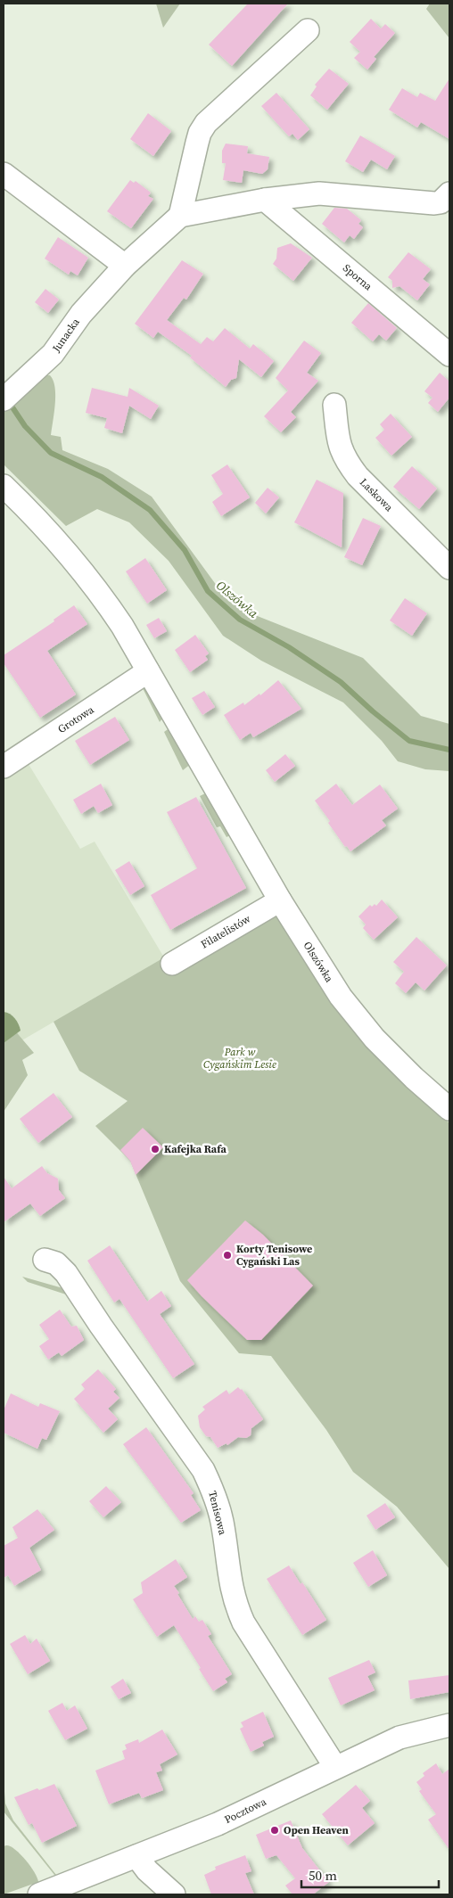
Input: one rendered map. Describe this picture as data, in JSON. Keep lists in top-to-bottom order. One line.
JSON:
{"streets":{"street":["Sporna","Junacka","Laskowa","Grotowa","Filatelistów","Olszówka","Tenisowa","Pocztowa"]},"crossings":[["Grotowa","Olszówka"],["Filatelistów","Olszówka"],["Tenisowa","Pocztowa"]],"water":["Olszówka"],"parks":["Park w Cygańskim Lesie"],"places":["Kafejka Rafa","Korty Tenisowe Cygański Las","Open Heaven"],"scale_bar":"50 m"}
